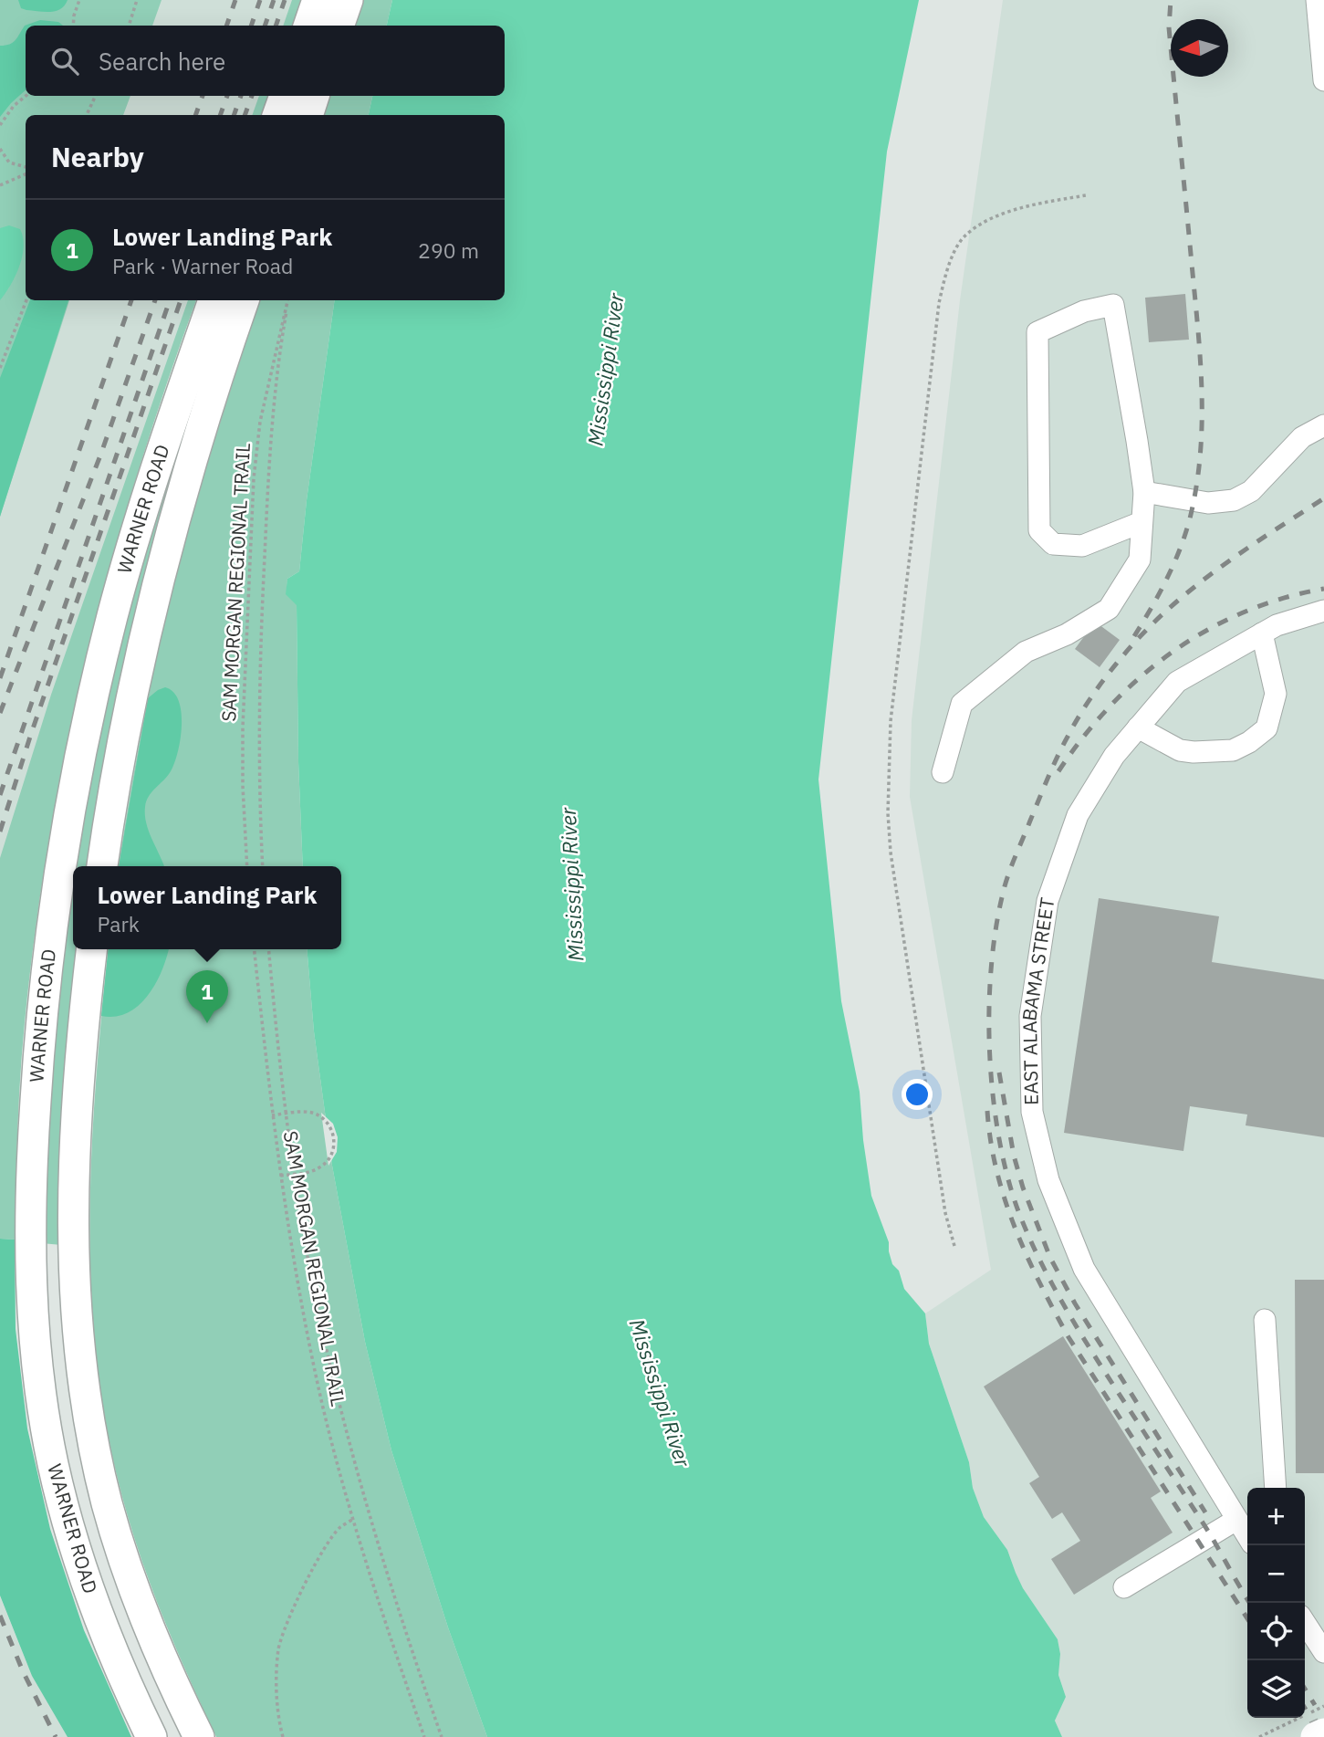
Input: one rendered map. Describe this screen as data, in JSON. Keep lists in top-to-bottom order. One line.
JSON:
{"streets":{"highway":["WARNER ROAD"],"street":["EAST ALABAMA STREET"],"path":["SAM MORGAN REGIONAL TRAIL"]},"water":["Mississippi River"],"north":"left","page":{"search":"Search here","heading":"Nearby","list":[{"mark":"1","name":"Lower Landing Park","note":"Park · Warner Road","value":"290 m"}],"popup":["Lower Landing Park","Park"],"pins":"1","map_buttons":["+","−"]}}
